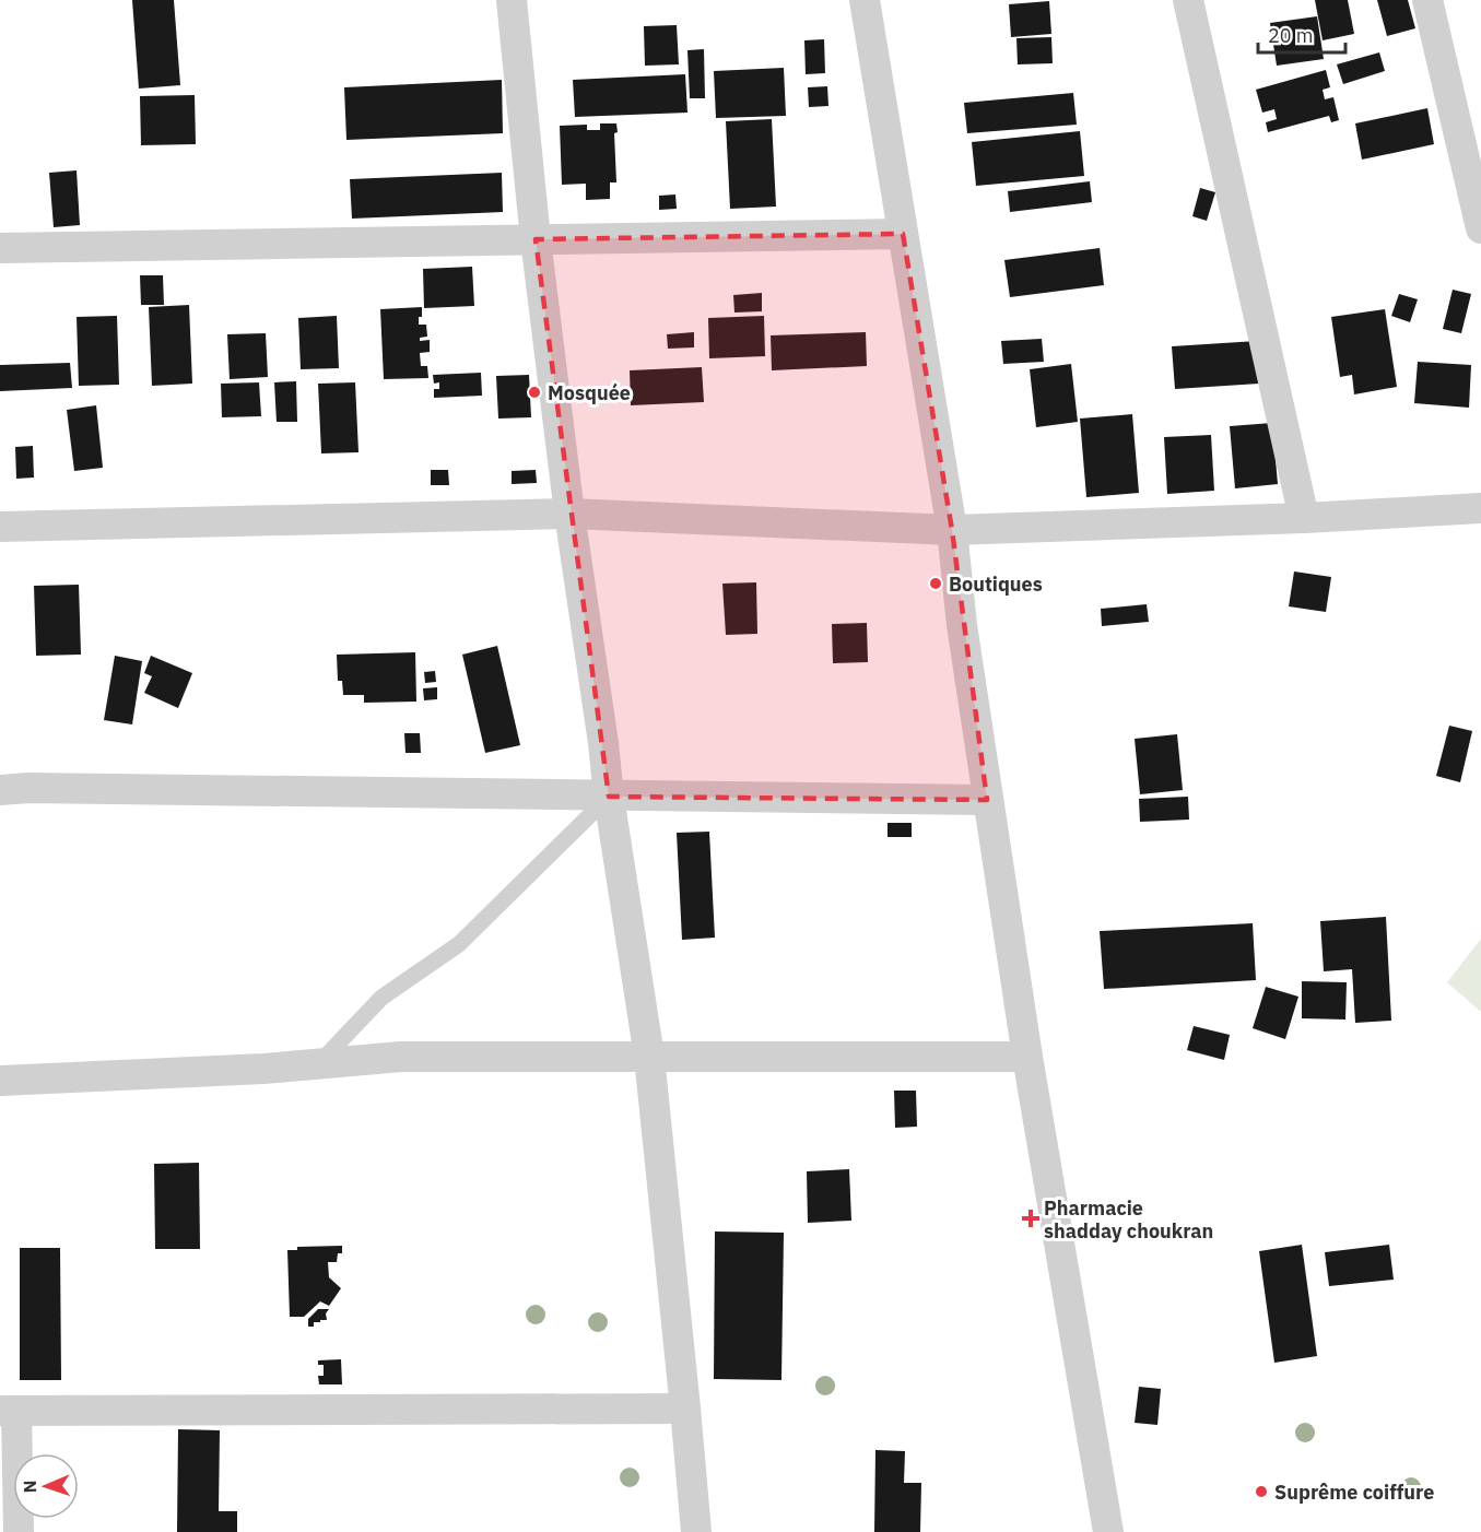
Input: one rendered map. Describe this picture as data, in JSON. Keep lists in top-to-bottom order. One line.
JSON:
{"places":{"other":["Mosquée","Boutiques","Suprême coiffure"],"health":["Pharmacie shadday choukran"]},"scale_bar":"20 m","north":"left"}
